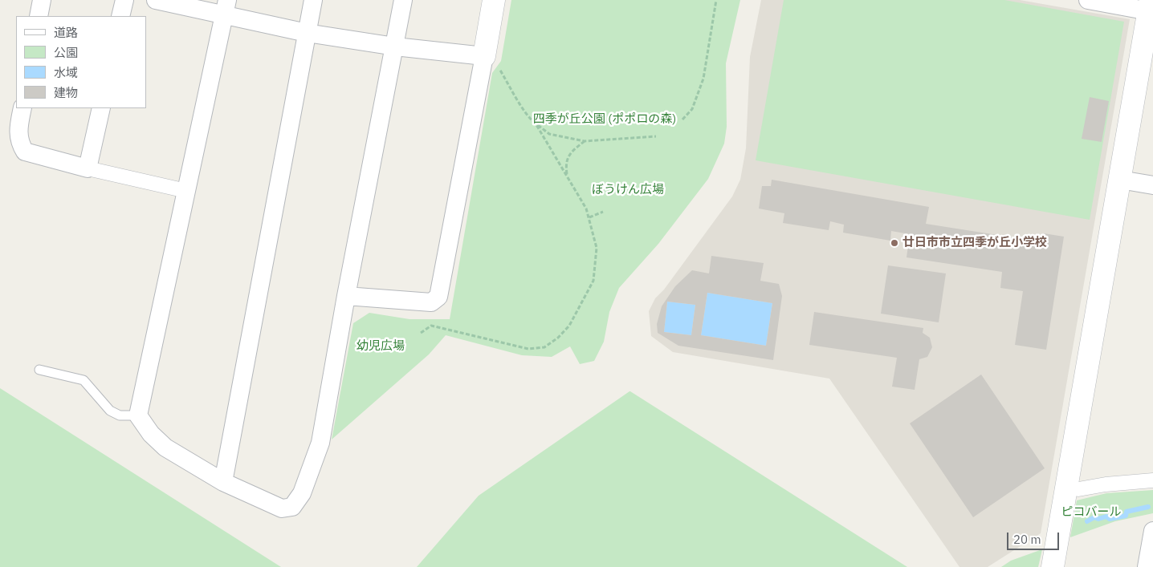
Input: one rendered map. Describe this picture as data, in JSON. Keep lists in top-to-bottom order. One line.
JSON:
{"parks":["四季が丘公園 (ポポロの森)","ぼうけん広場","幼児広場","ピコバール"],"places":["廿日市市立四季が丘小学校"],"legend":["道路","公園","水域","建物"],"scale_bar":"20 m"}
